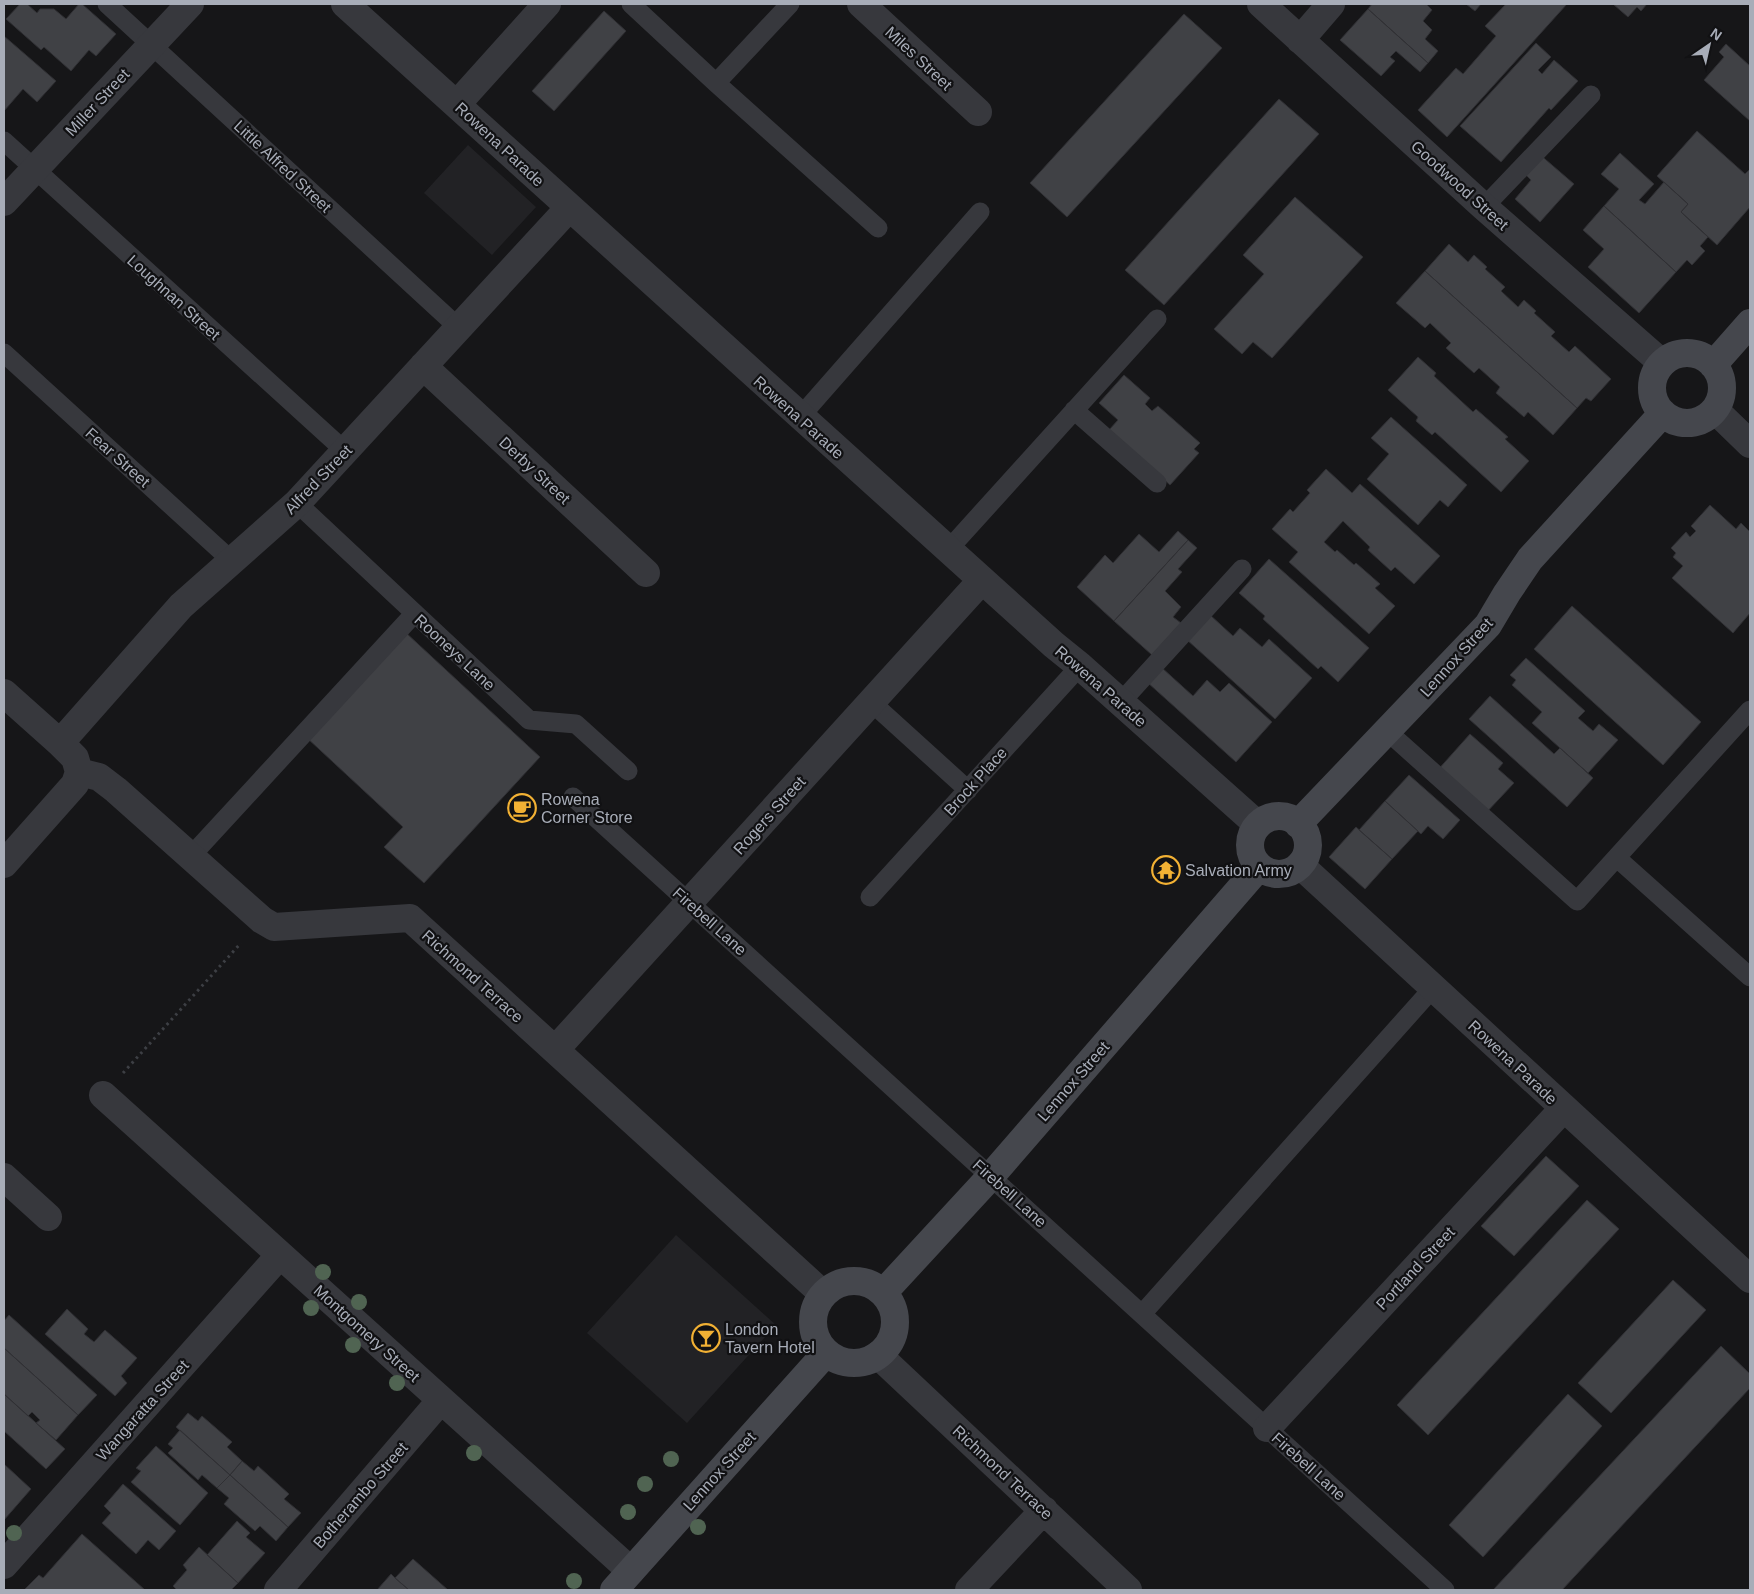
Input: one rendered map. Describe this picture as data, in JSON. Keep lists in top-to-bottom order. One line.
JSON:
{"streets":{"street":["Miles Street","Miller Street","Rowena Parade","Goodwood Street","Derby Street","Alfred Street","Lennox Street","Rogers Street","Richmond Terrace","Portland Street","Montgomery Street","Wangaratta Street","Botherambo Street"],"lane":["Little Alfred Street","Loughnan Street","Fear Street","Rooneys Lane","Brock Place","Firebell Lane"]},"crossings":[["Miller Street","Little Alfred Street"],["Miller Street","Loughnan Street"],["Rowena Parade","Alfred Street"],["Rowena Parade","Lennox Street"],["Rowena Parade","Brock Place"],["Rowena Parade","Rogers Street"],["Rowena Parade","Portland Street"],["Little Alfred Street","Alfred Street"],["Goodwood Street","Lennox Street"],["Loughnan Street","Alfred Street"],["Fear Street","Alfred Street"],["Derby Street","Alfred Street"],["Alfred Street","Rooneys Lane"],["Lennox Street","Firebell Lane"],["Lennox Street","Richmond Terrace"],["Lennox Street","Montgomery Street"],["Rogers Street","Firebell Lane"],["Rogers Street","Richmond Terrace"],["Firebell Lane","Portland Street"],["Montgomery Street","Wangaratta Street"],["Montgomery Street","Botherambo Street"]],"places":{"cafe":["Rowena Corner Store"],"temple":["Salvation Army"],"bar":["London Tavern Hotel"]},"north":"top right"}
